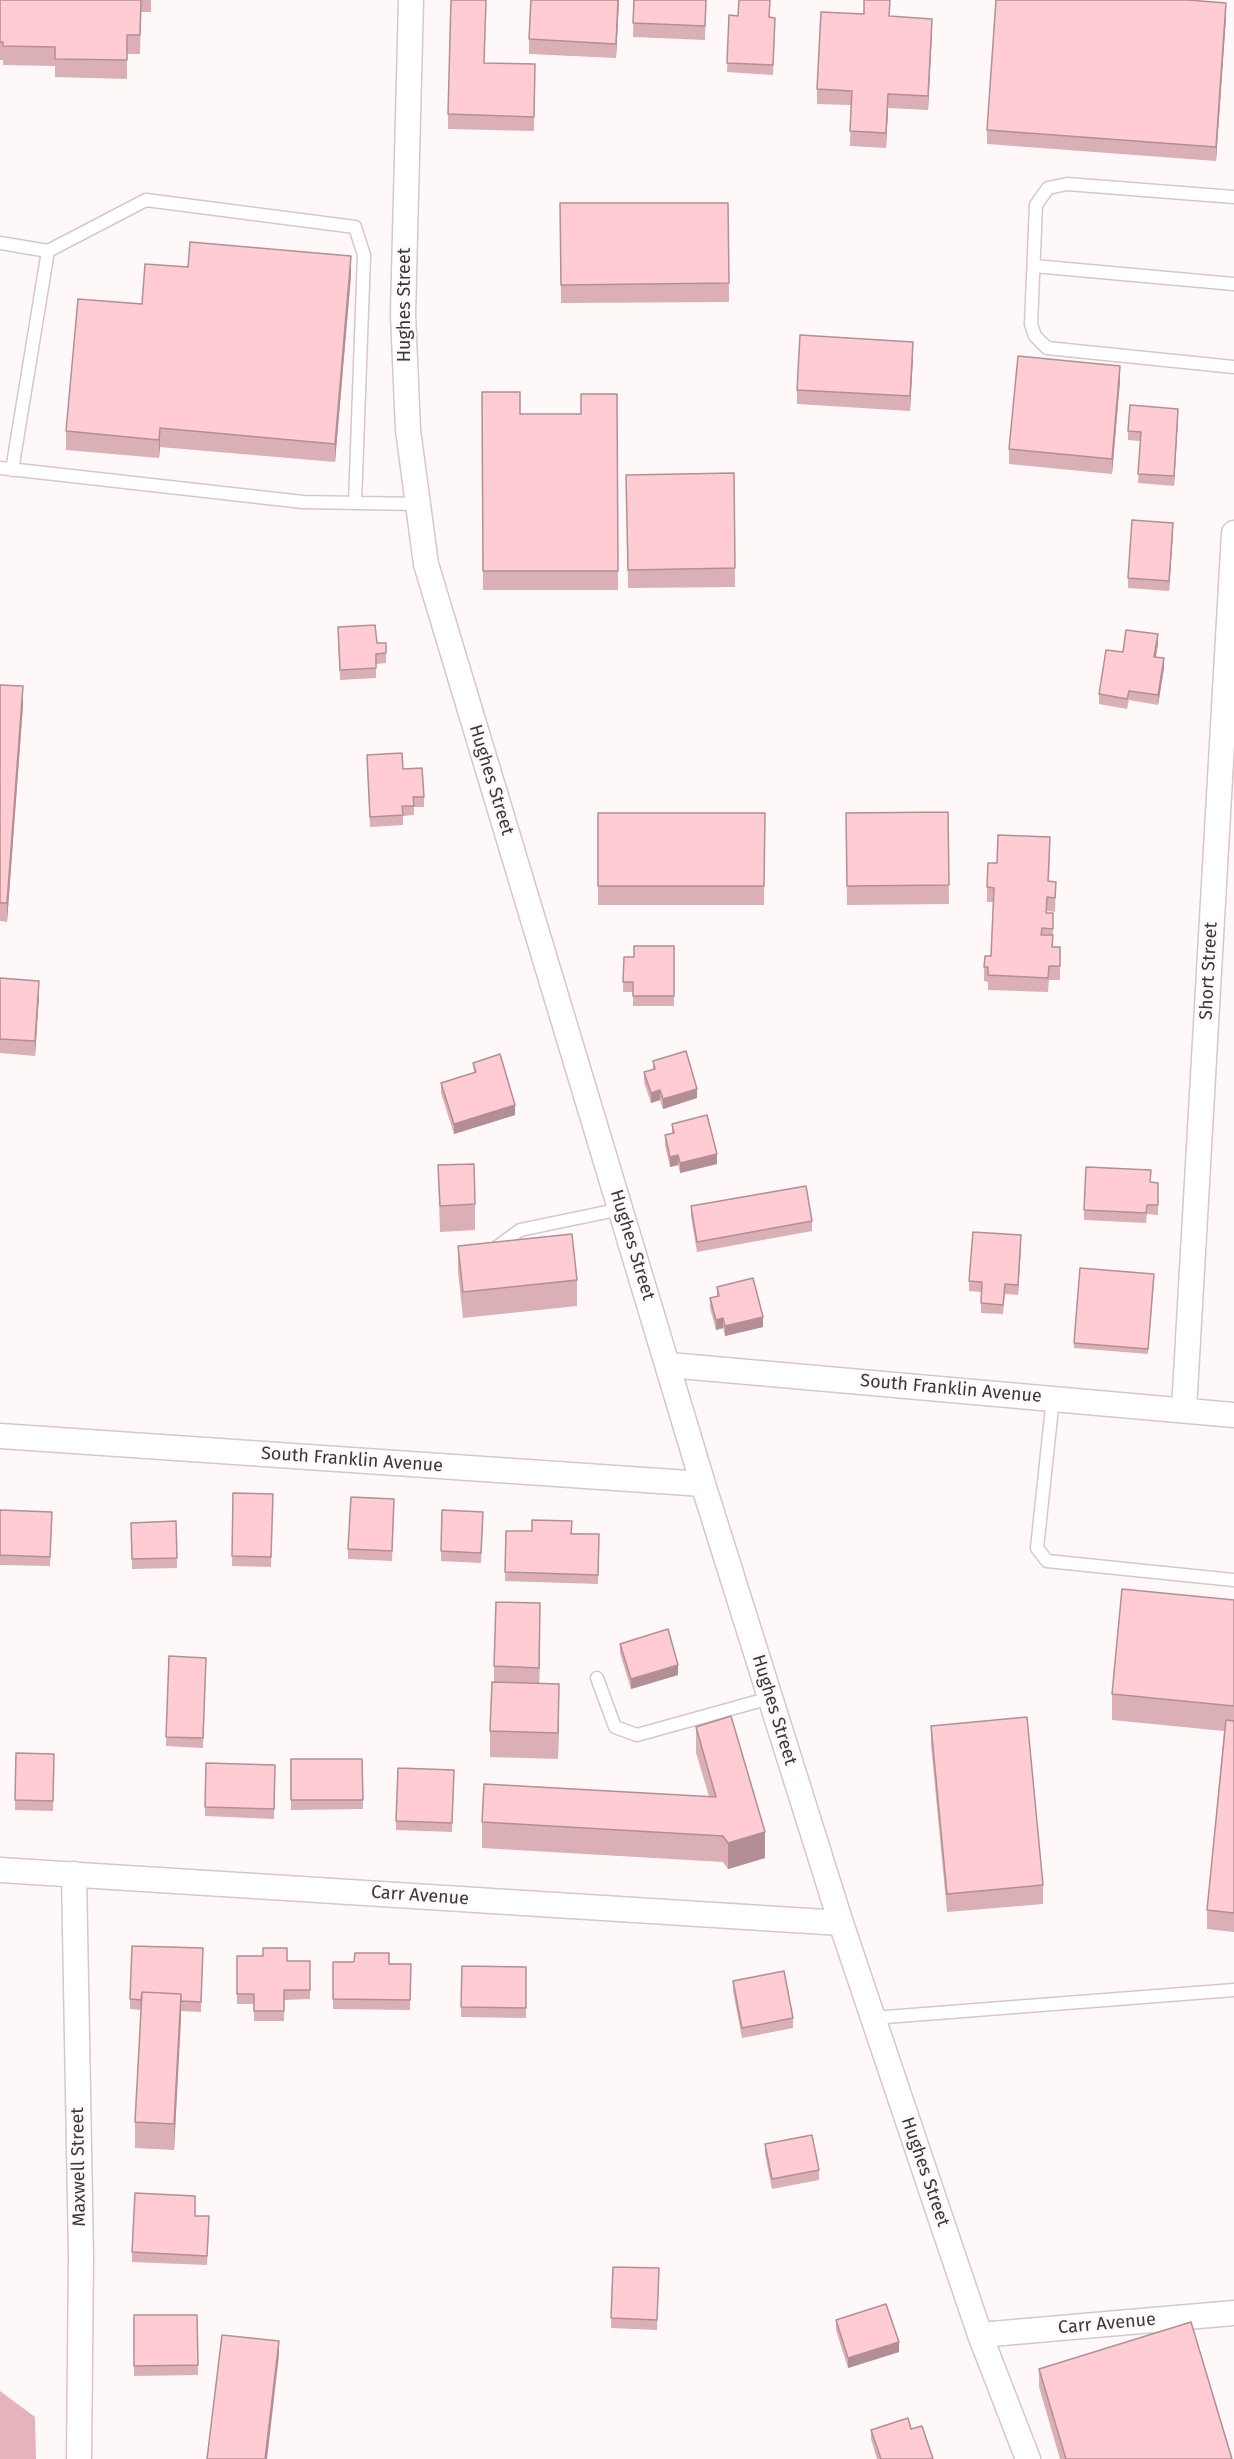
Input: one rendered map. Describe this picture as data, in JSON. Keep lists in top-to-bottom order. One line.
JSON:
{"streets":{"street":["Hughes Street","Short Street","South Franklin Avenue","Carr Avenue","Maxwell Street"]},"crossings":[["Hughes Street","South Franklin Avenue"],["Hughes Street","Carr Avenue"],["Short Street","South Franklin Avenue"],["Carr Avenue","Maxwell Street"]]}
